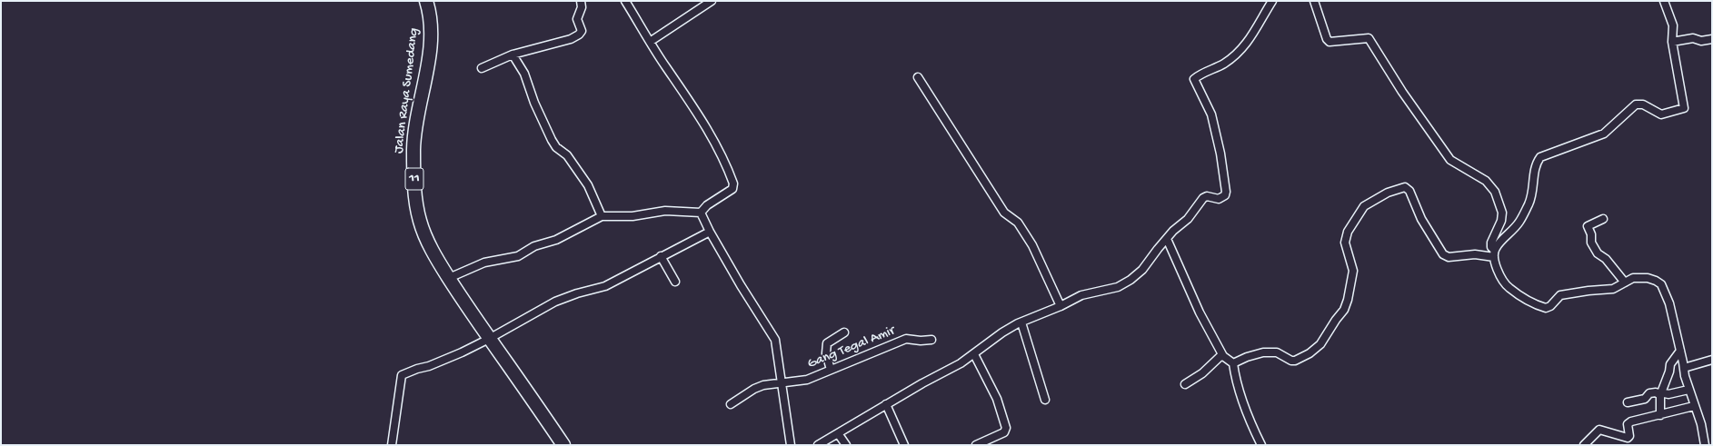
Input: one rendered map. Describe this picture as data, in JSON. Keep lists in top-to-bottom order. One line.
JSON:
{"streets":{"highway":["Jalan Raya Sumedang","11"],"street":["Gang Tegal Amir"]},"crossings":[["Jalan Raya Sumedang","11"]]}
